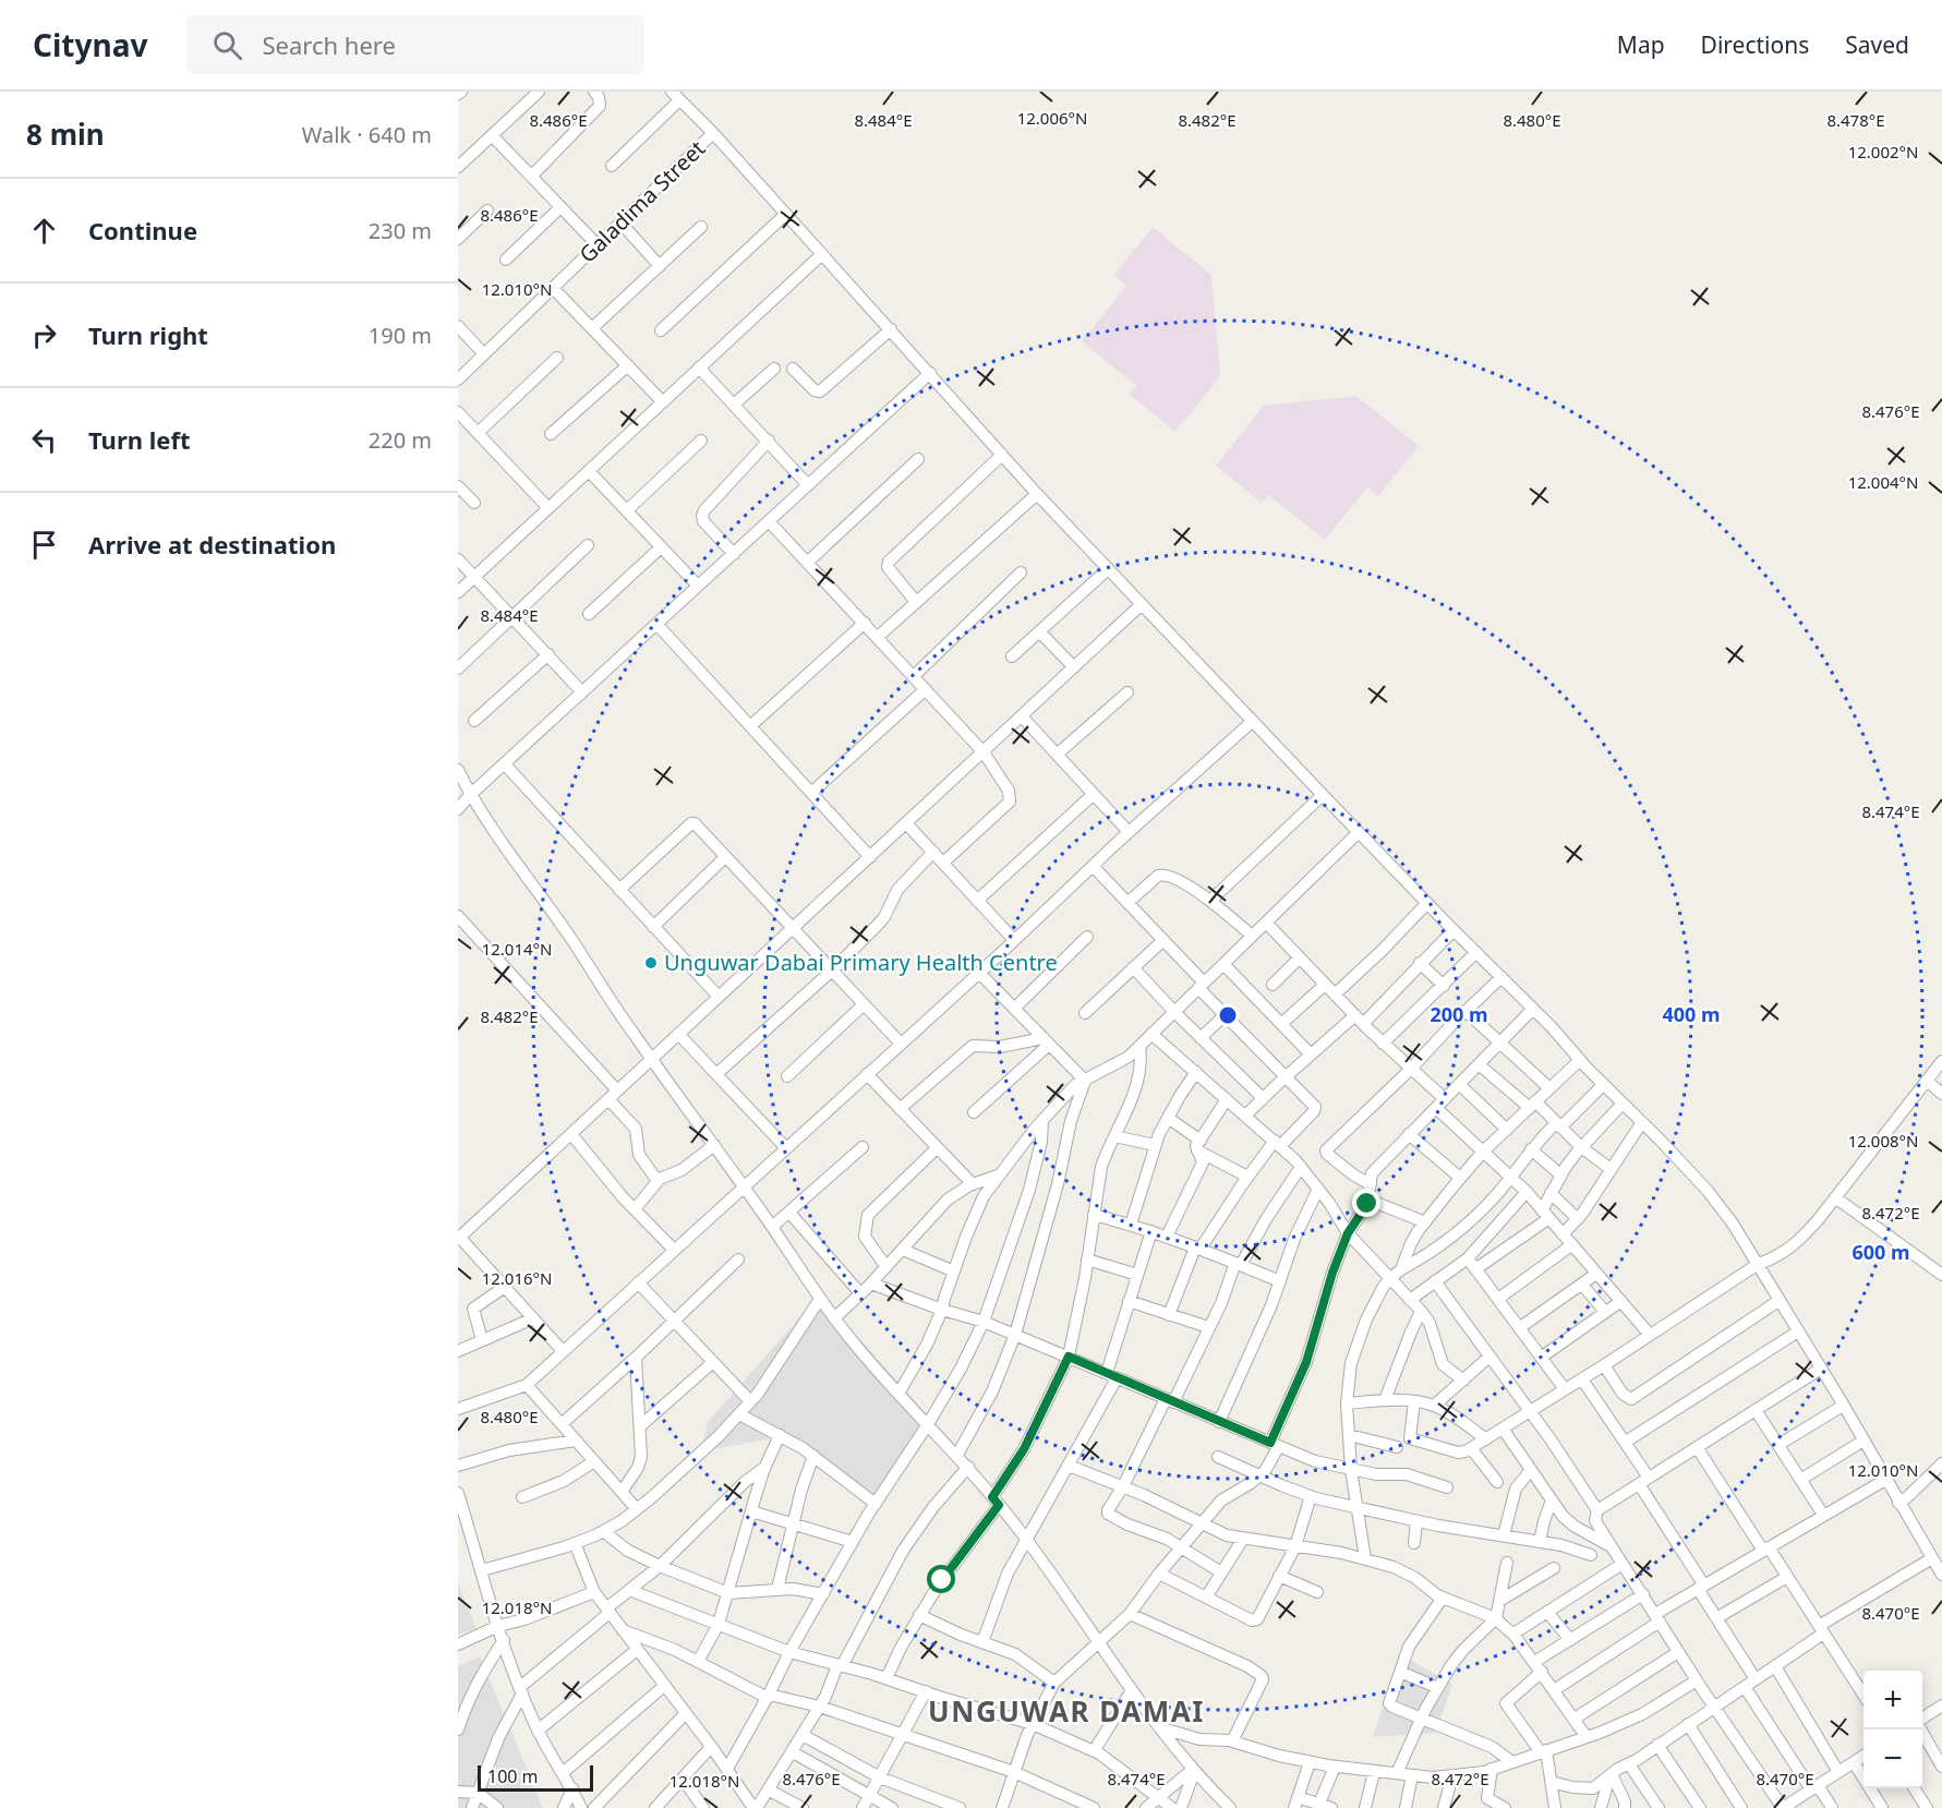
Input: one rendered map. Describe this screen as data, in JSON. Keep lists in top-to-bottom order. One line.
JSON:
{"streets":{"street":["Galadima Street"]},"districts":["UNGUWAR DAMAI"],"places":["Unguwar Dabai Primary Health Centre"],"scale_bar":"100 m","page":{"header":"Citynav","search":"Search here","nav":["Map","Directions","Saved"],"heading":["8 min","Walk · 640 m"],"list":[["Continue","230 m"],["Turn right","190 m"],["Turn left","220 m"],"Arrive at destination"],"map_buttons":["+","−"],"scale":"100 m"},"coordinates":["12.006°N","8.486°E","8.484°E","8.482°E","8.480°E","8.478°E","12.002°N","12.010°N","8.476°E","12.004°N","8.474°E","12.014°N","12.008°N","8.472°E","12.016°N","12.018°N","8.470°E"],"rings":["200 m","400 m","600 m"]}
